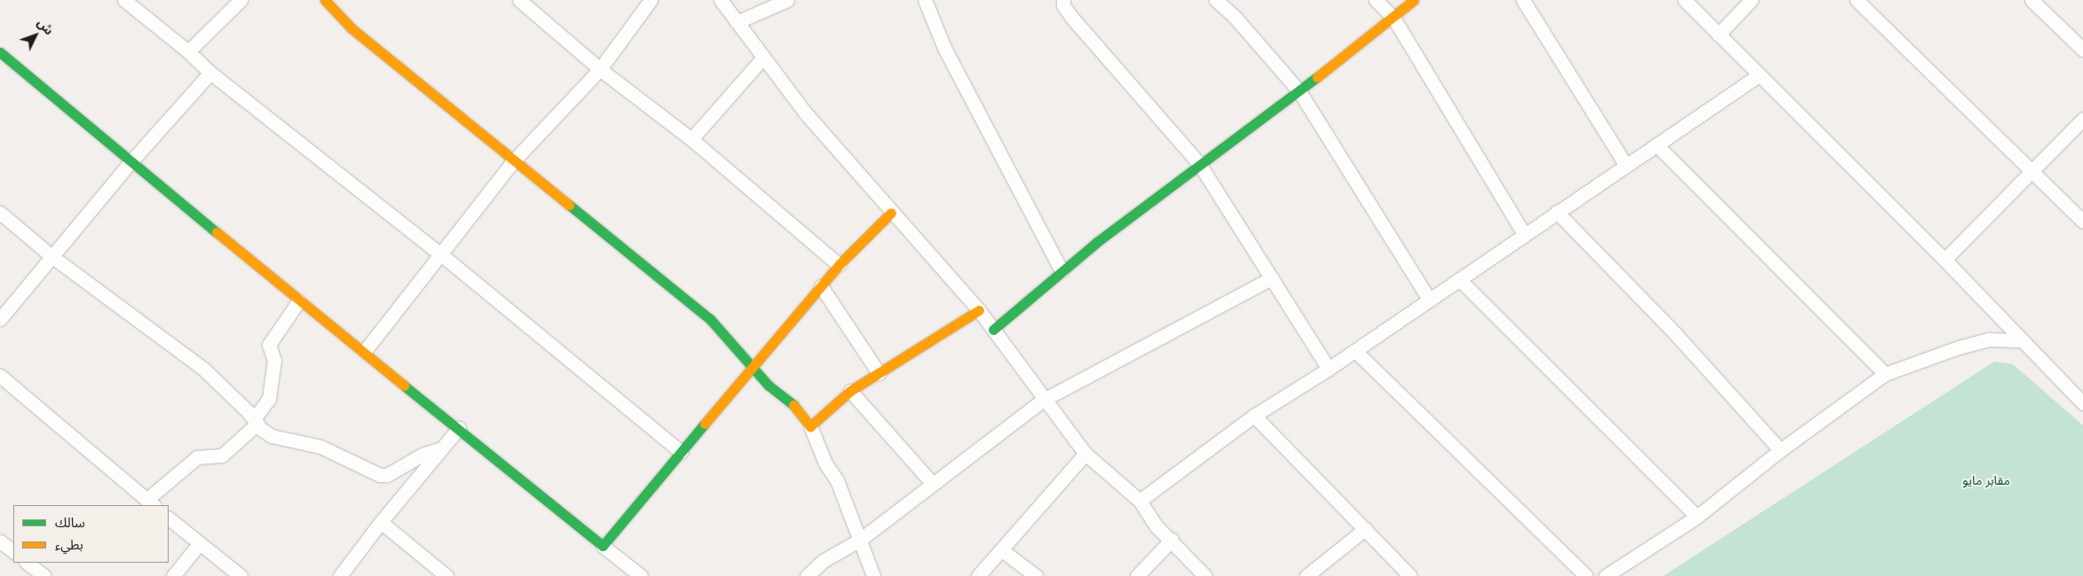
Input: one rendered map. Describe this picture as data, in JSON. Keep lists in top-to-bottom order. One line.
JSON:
{"parks":["مقابر مايو"],"legend":["سالك","بطيء"],"north":"top right"}
